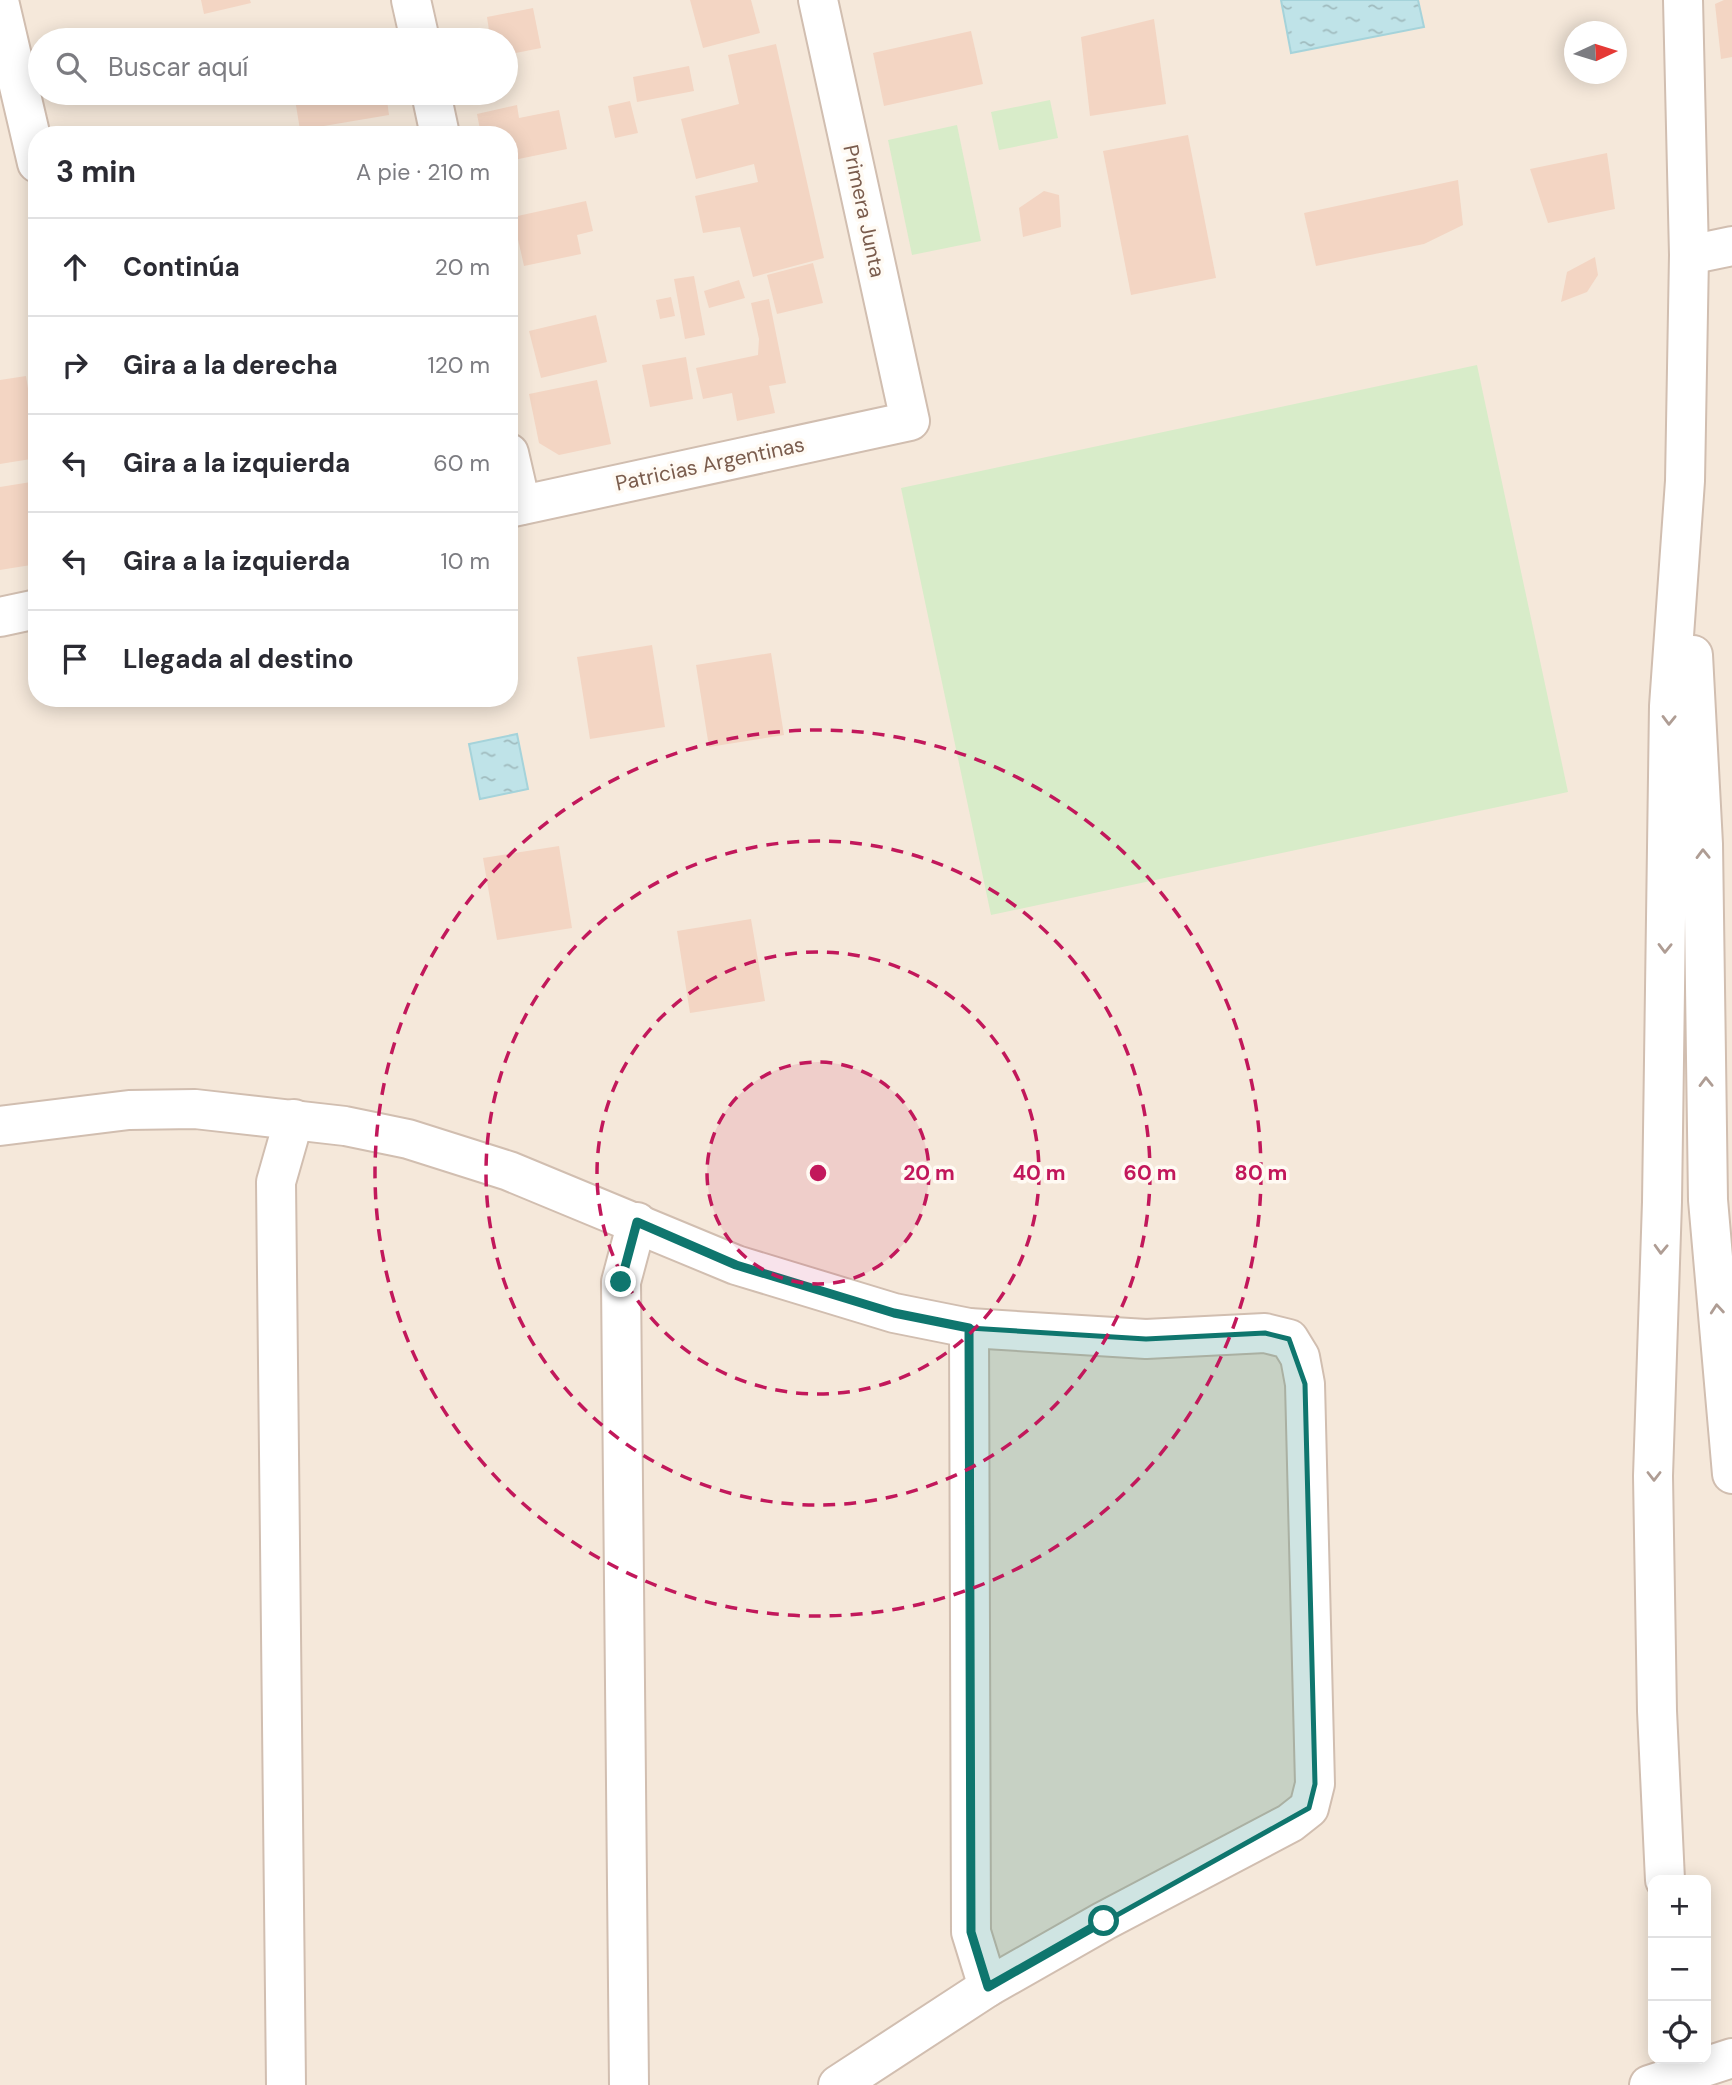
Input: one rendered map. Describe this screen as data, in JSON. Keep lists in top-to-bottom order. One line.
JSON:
{"streets":{"street":["Primera Junta","Patricias Argentinas"]},"crossings":[["Primera Junta","Patricias Argentinas"]],"north":"right","page":{"search":"Buscar aquí","heading":["3 min","A pie · 210 m"],"list":[["Continúa","20 m"],["Gira a la derecha","120 m"],["Gira a la izquierda","60 m"],["Gira a la izquierda","10 m"],"Llegada al destino"],"map_buttons":["+","−"]},"rings":["20 m","40 m","60 m","80 m"]}
